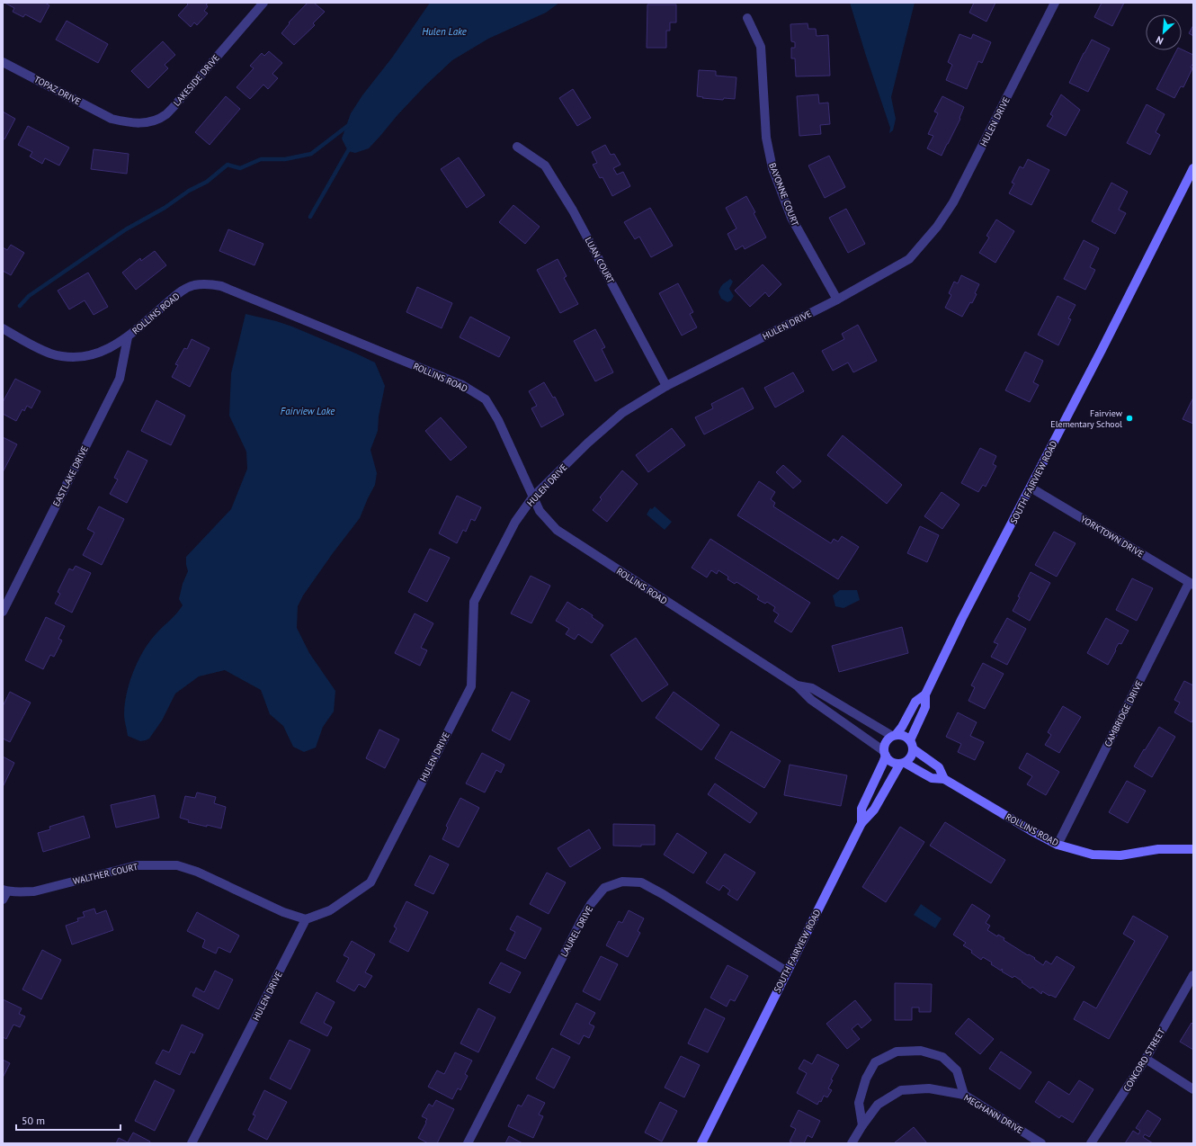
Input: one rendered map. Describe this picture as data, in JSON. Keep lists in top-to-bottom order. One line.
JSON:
{"streets":{"street":["LAKESIDE DRIVE","TOPAZ DRIVE","HULEN DRIVE","BAYONNE COURT","LUAN COURT","ROLLINS ROAD","EASTLAKE DRIVE","SOUTH FAIRVIEW ROAD","YORKTOWN DRIVE","CAMBRIDGE DRIVE","WALTHER COURT","LAUREL DRIVE","CONCORD STREET","MEGHANN DRIVE"]},"crossings":[["LAKESIDE DRIVE","TOPAZ DRIVE"],["HULEN DRIVE","BAYONNE COURT"],["HULEN DRIVE","LUAN COURT"],["HULEN DRIVE","ROLLINS ROAD"],["HULEN DRIVE","WALTHER COURT"],["ROLLINS ROAD","EASTLAKE DRIVE"],["ROLLINS ROAD","SOUTH FAIRVIEW ROAD"],["ROLLINS ROAD","CAMBRIDGE DRIVE"],["SOUTH FAIRVIEW ROAD","YORKTOWN DRIVE"],["SOUTH FAIRVIEW ROAD","LAUREL DRIVE"],["YORKTOWN DRIVE","CAMBRIDGE DRIVE"]],"water":["Hulen Lake","Fairview Lake"],"places":["Fairview Elementary School"],"scale_bar":"50 m","north":"bottom left"}
